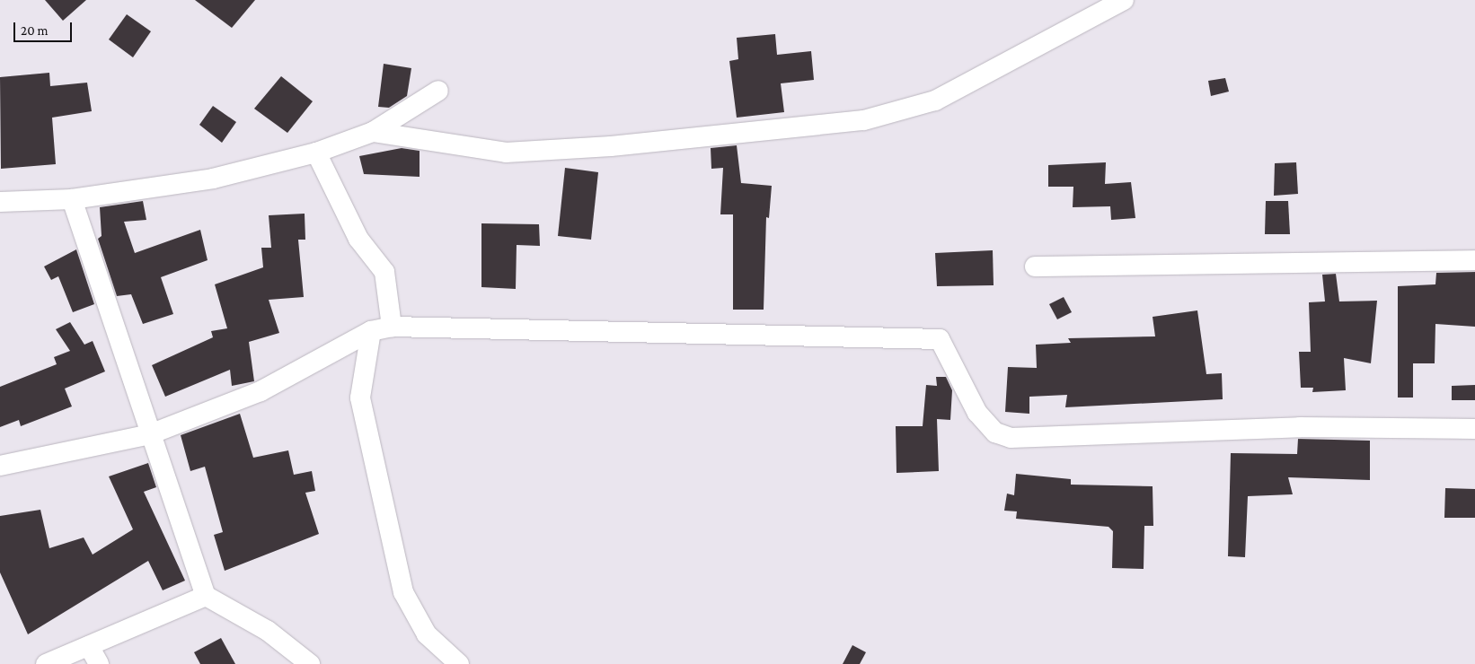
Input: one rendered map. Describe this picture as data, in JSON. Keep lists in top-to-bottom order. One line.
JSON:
{"scale_bar":"20 m"}
